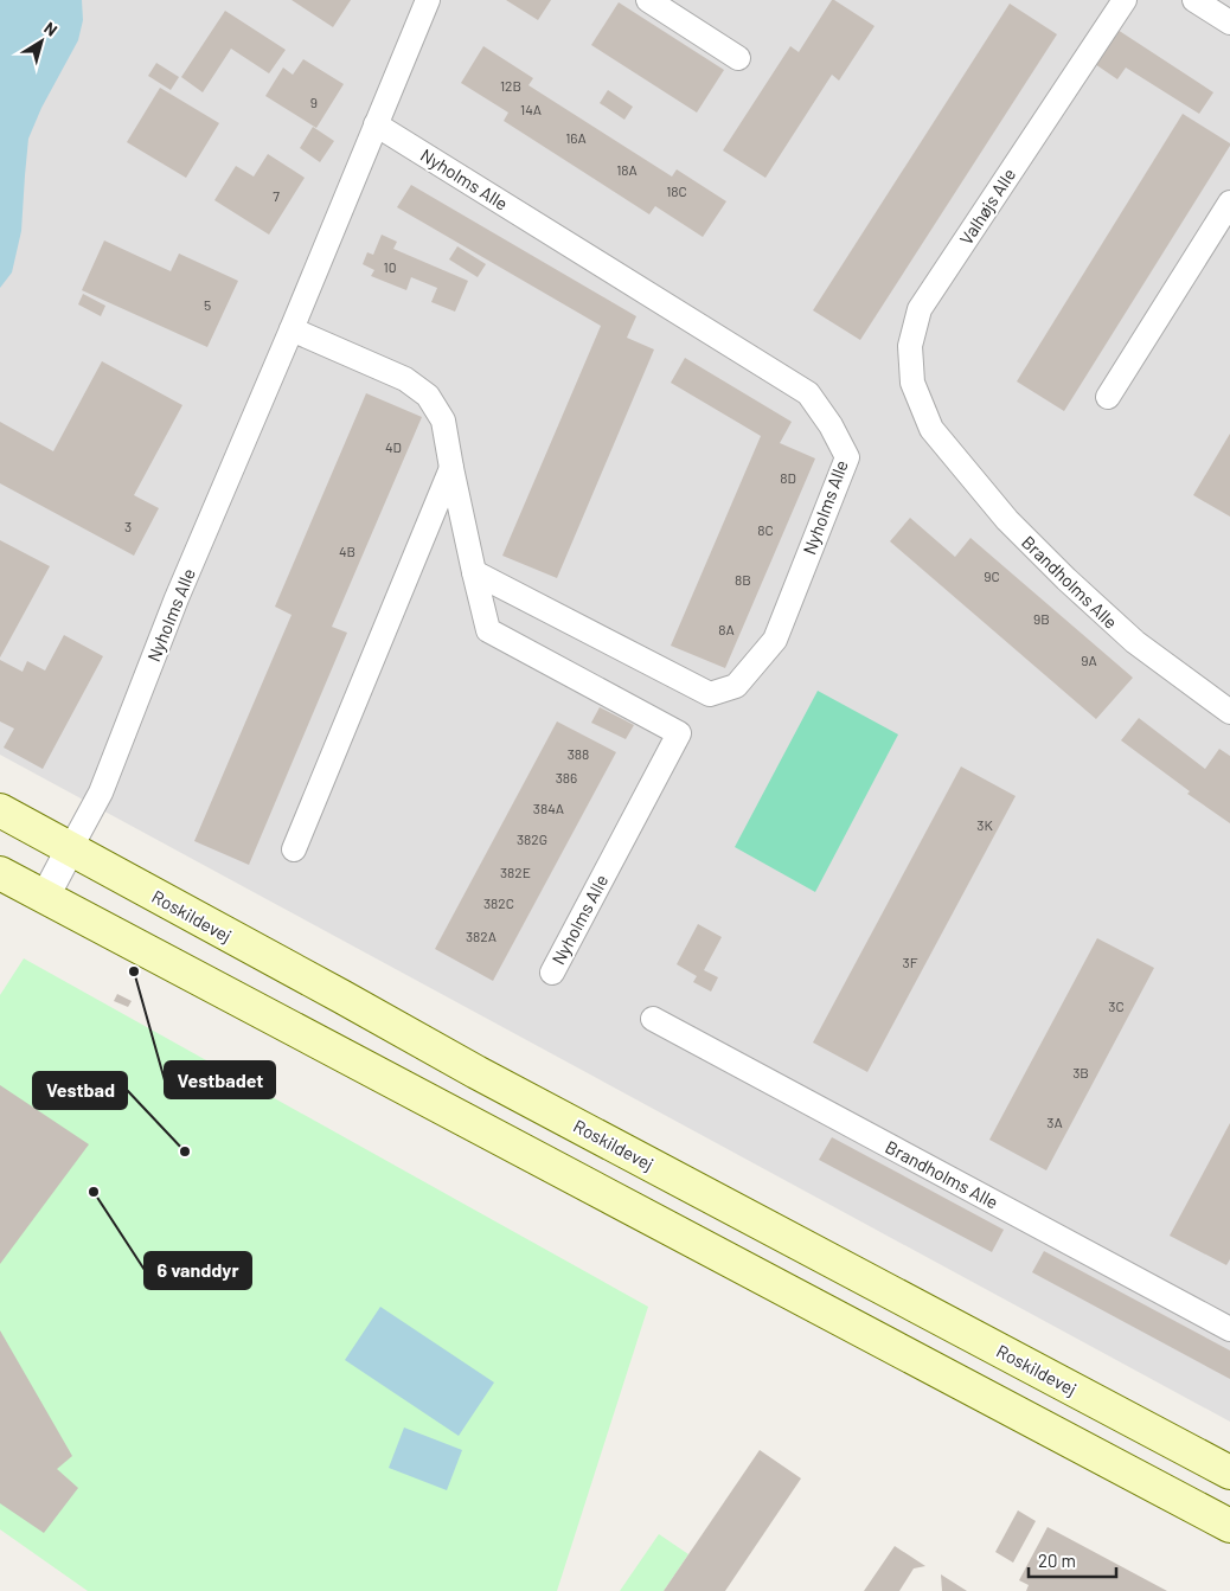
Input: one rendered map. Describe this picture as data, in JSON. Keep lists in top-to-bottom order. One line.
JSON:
{"streets":{"main road":["Roskildevej"],"street":["Nyholms Alle","Valhøjs Alle","Brandholms Alle"]},"crossings":[["Nyholms Alle","Roskildevej"],["Valhøjs Alle","Brandholms Alle"]],"places":["Vestbadet","Vestbad","6 vanddyr"],"house_numbers":["12B","9","14A","16A","18A","18C","7","10","5","4D","8D","3","8C","4B","9C","8B","9B","8A","9A","388","386","384A","3K","382G","382E","382C","382A","3F","3C","3B","3A"],"scale_bar":"20 m","north":"top right"}
